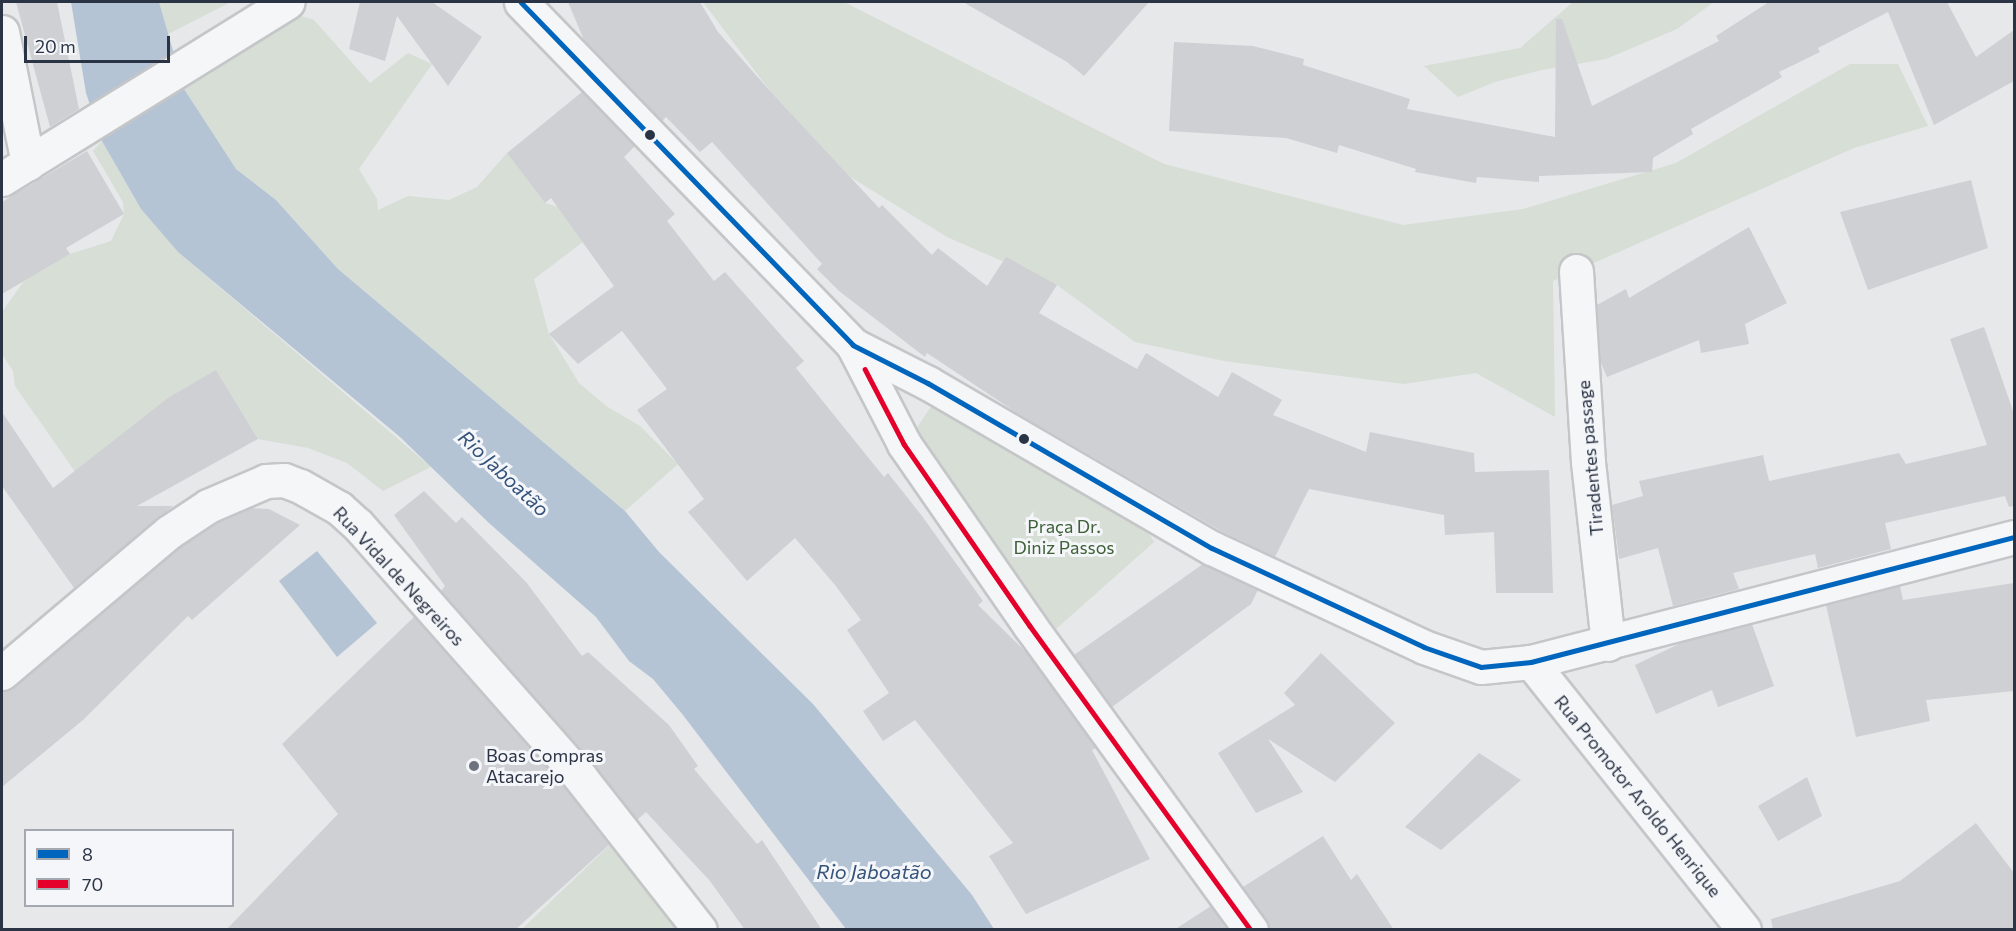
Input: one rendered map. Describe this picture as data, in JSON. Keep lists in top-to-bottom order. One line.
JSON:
{"streets":{"street":["Tiradentes passage","Rua Vidal de Negreiros","Rua Promotor Aroldo Henrique"]},"water":["Rio Jaboatão"],"parks":["Praça Dr. Diniz Passos"],"places":["Boas Compras Atacarejo"],"lines":["transit line 8","transit line 70"],"legend":["8","70"],"scale_bar":"20 m"}
